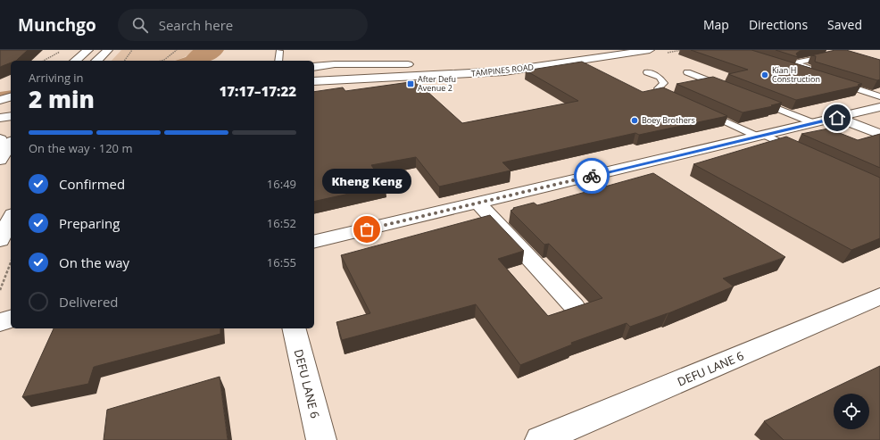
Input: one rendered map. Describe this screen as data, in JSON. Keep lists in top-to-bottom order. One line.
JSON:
{"streets":{"street":["TAMPINES ROAD","DEFU LANE 6"]},"places":{"other":["Kian H Construction","Boey Brothers","Kheng Keng"],"transit":["After Defu Avenue 2"]},"page":{"header":"Munchgo","search":"Search here","nav":["Map","Directions","Saved"],"heading":["2 min","Arriving in","17:17–17:22"],"bar":"On the way · 120 m","list":[["Confirmed","16:49"],["Preparing","16:52"],["On the way","16:55"],"Delivered"],"bubble":"Kheng Keng"}}
